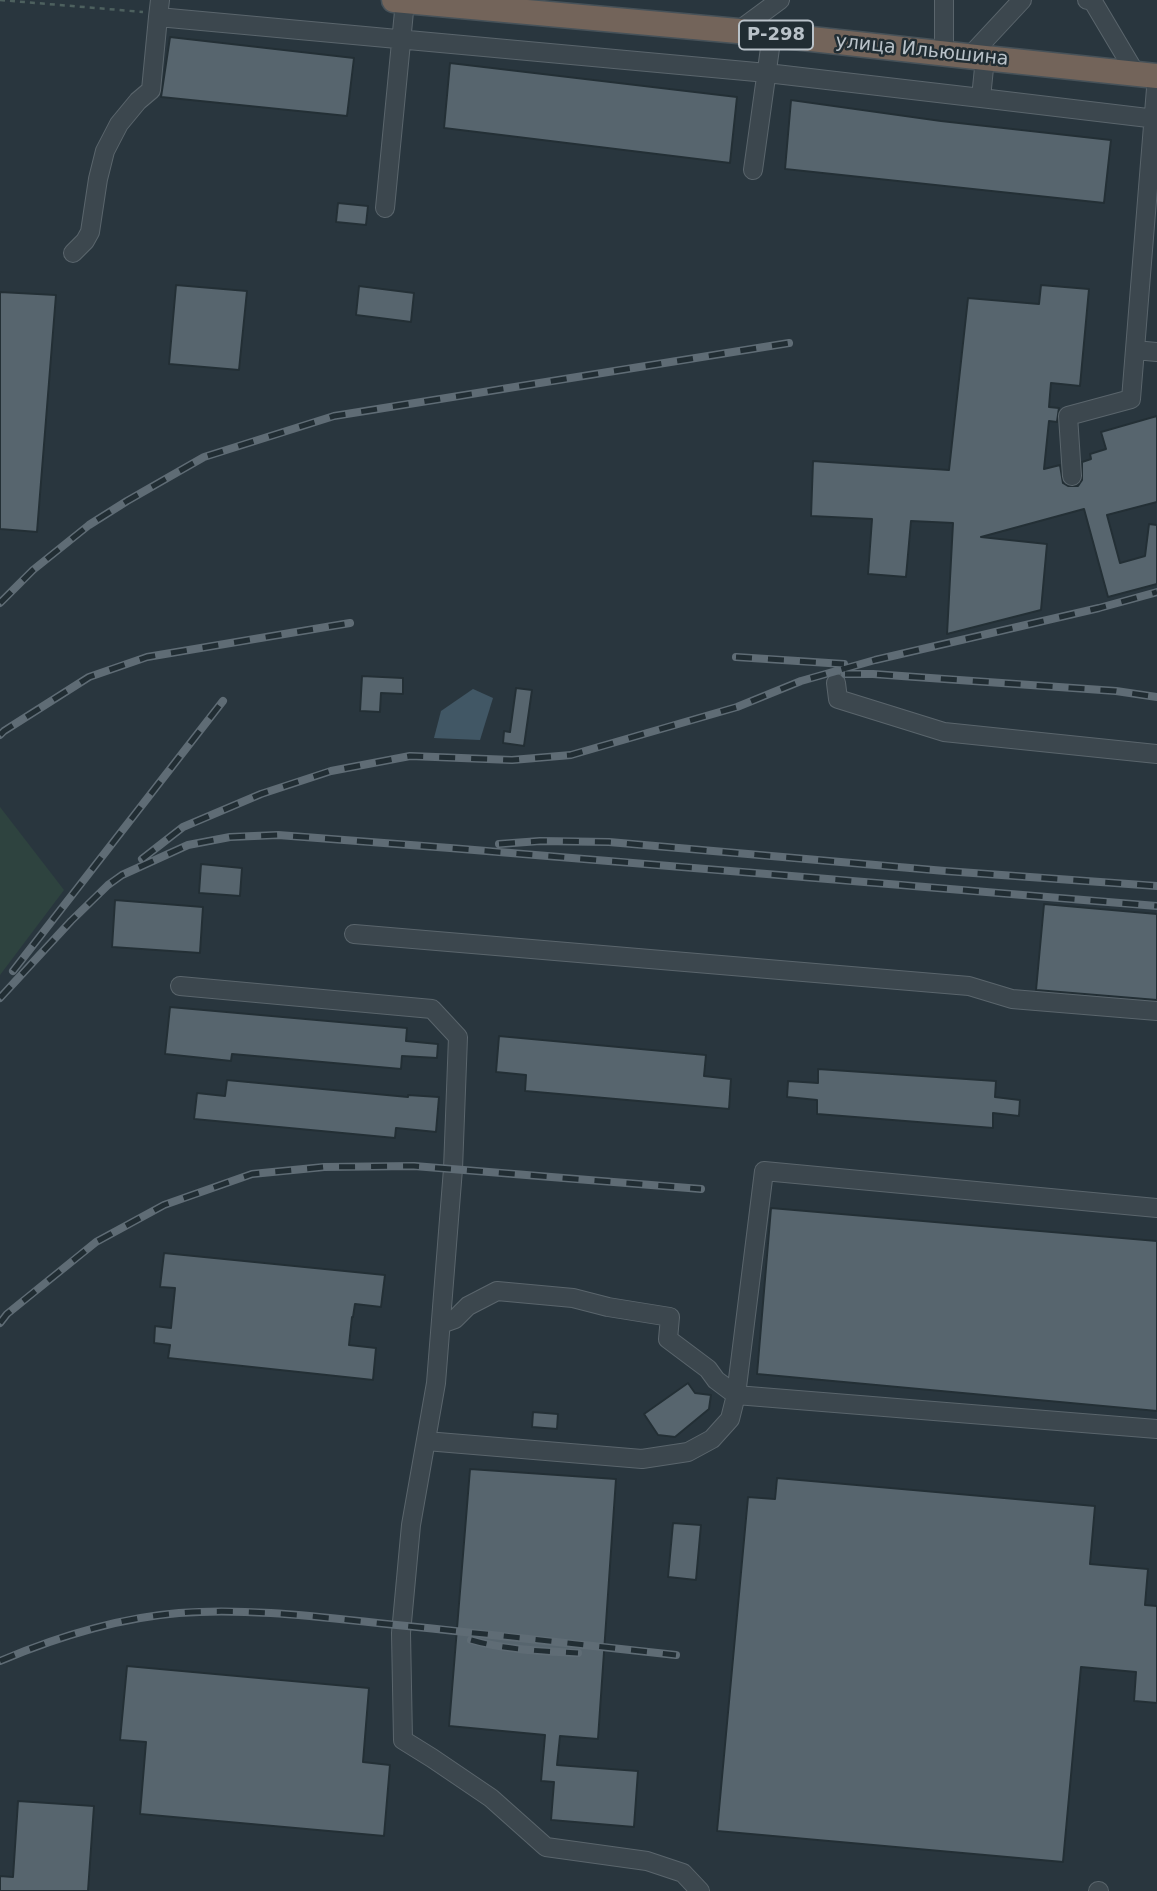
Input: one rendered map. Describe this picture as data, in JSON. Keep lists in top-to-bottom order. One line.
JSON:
{"streets":{"highway":["Р-298","улица Ильюшина"]}}
